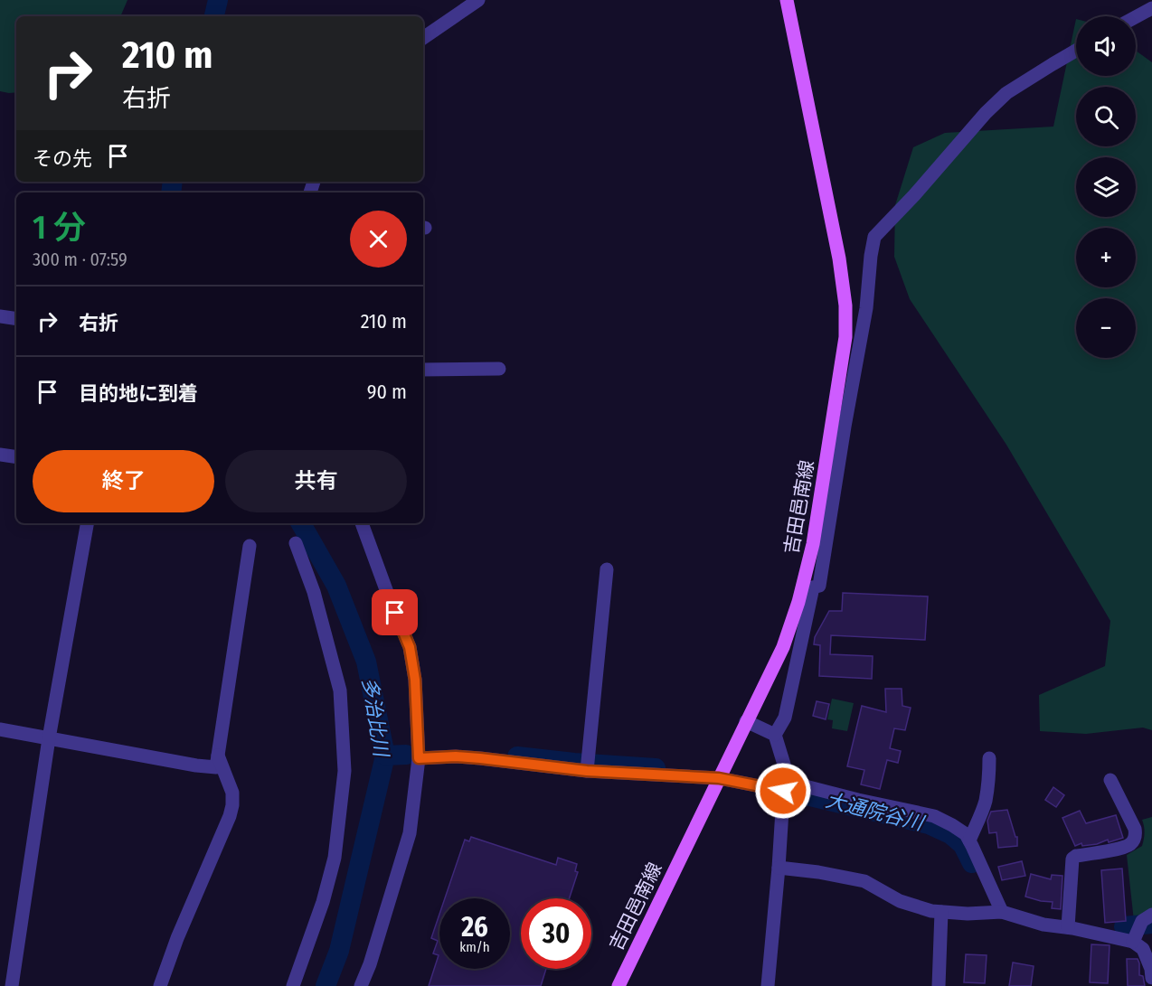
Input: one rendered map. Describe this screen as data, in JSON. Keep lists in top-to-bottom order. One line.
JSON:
{"streets":{"main road":["吉田邑南線"]},"water":["多治比川","大通院谷川"],"page":{"map_buttons":["+","−"],"turn":["210 m","右折"],"then":"その先","heading":["1 分","300 m · 07:59"],"list":[{"name":"右折","value":"210 m"},{"name":"目的地に到着","value":"90 m"}],"buttons":["終了","共有"],"speed":"26 km/h","limit":"30"}}
